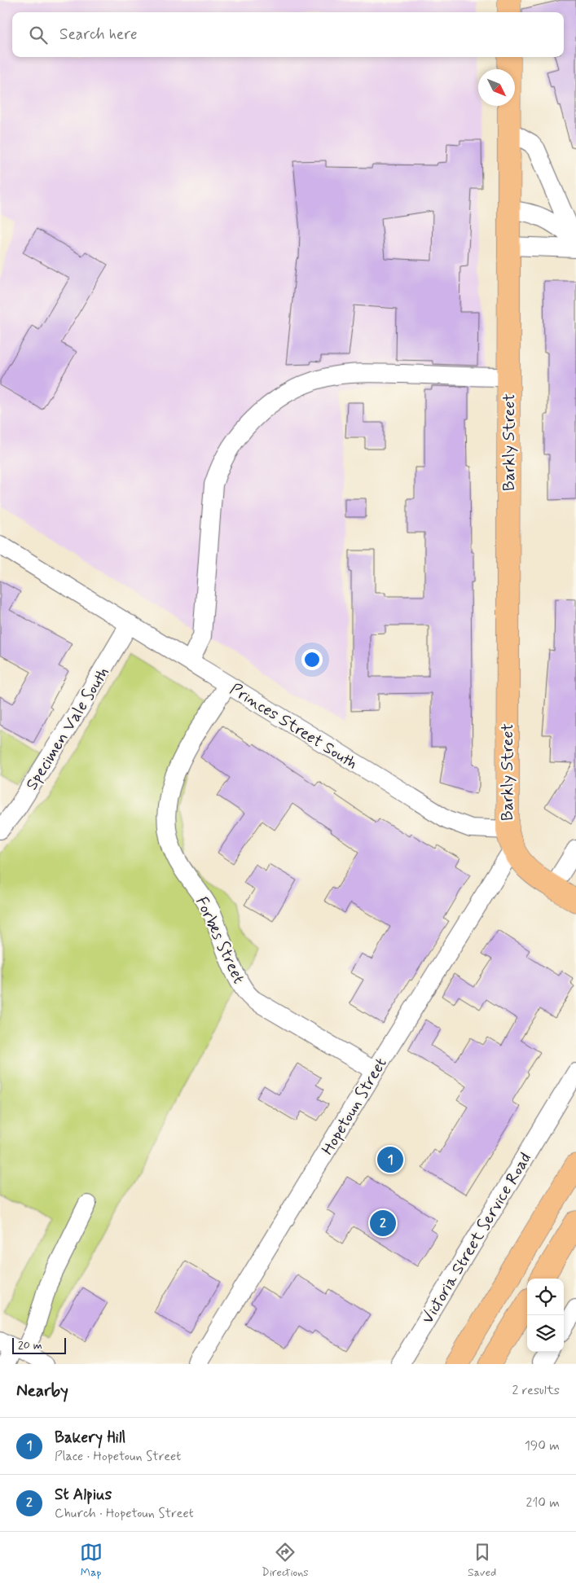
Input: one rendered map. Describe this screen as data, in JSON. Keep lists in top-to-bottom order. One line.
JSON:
{"streets":{"main road":["Barkly Street"],"street":["Princes Street South","Specimen Vale South","Forbes Street","Hopetoun Street","Victoria Street Service Road"]},"crossings":[["Barkly Street","Princes Street South"],["Barkly Street","Hopetoun Street"],["Princes Street South","Specimen Vale South"],["Princes Street South","Forbes Street"],["Princes Street South","Hopetoun Street"],["Forbes Street","Hopetoun Street"]],"scale_bar":"20 m","north":"bottom right","page":{"search":"Search here","pins":["1","2"],"scale":"20 m","heading":["Nearby","2 results"],"list":[{"mark":"1","name":"Bakery Hill","note":"Place · Hopetoun Street","value":"190 m"},{"mark":"2","name":"St Alpius","note":"Church · Hopetoun Street","value":"210 m"}],"nav":["Map","Directions","Saved"]}}
